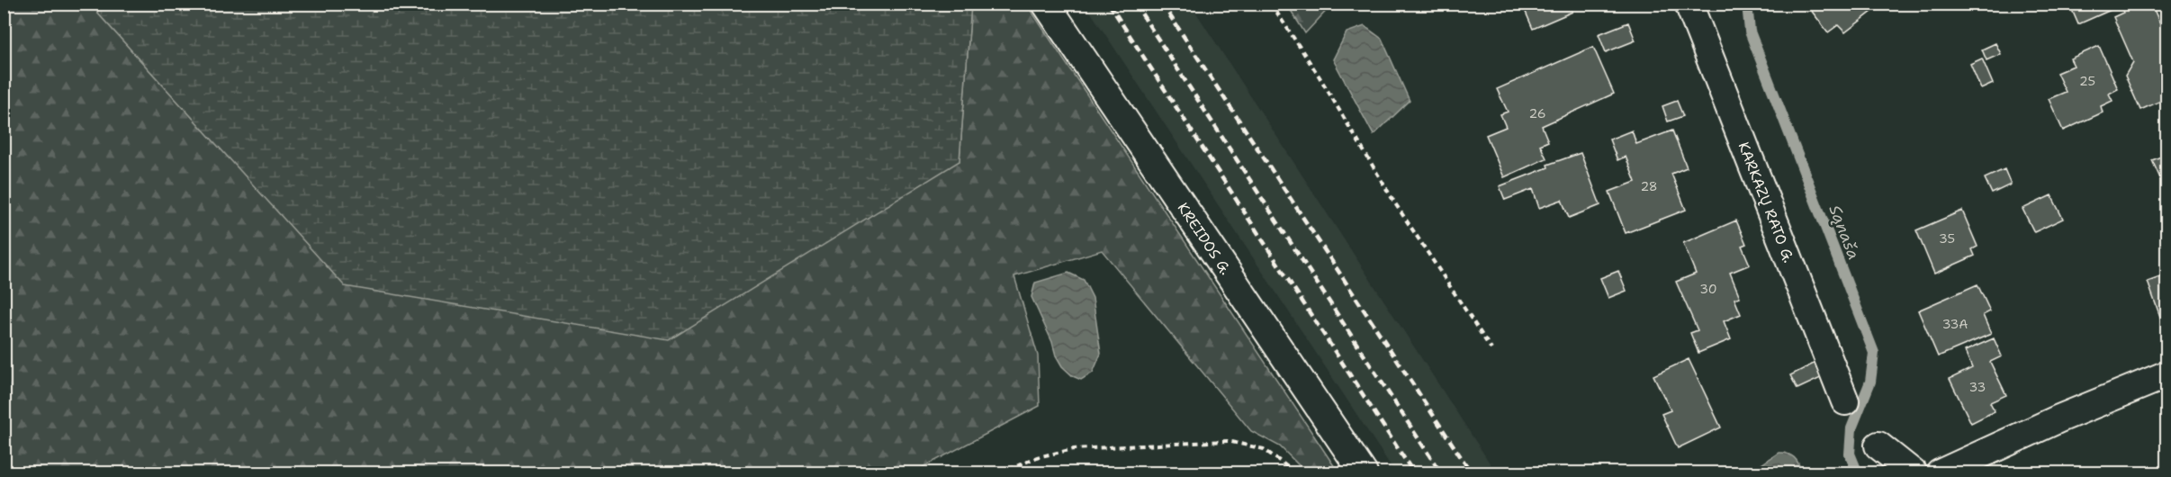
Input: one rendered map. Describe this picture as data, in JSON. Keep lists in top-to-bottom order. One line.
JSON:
{"streets":{"street":["KARKAZŲ RATO G.","KREIDOS G."]},"water":["Sąnaša"],"house_numbers":["25","26","28","35","30","33A","33"]}
